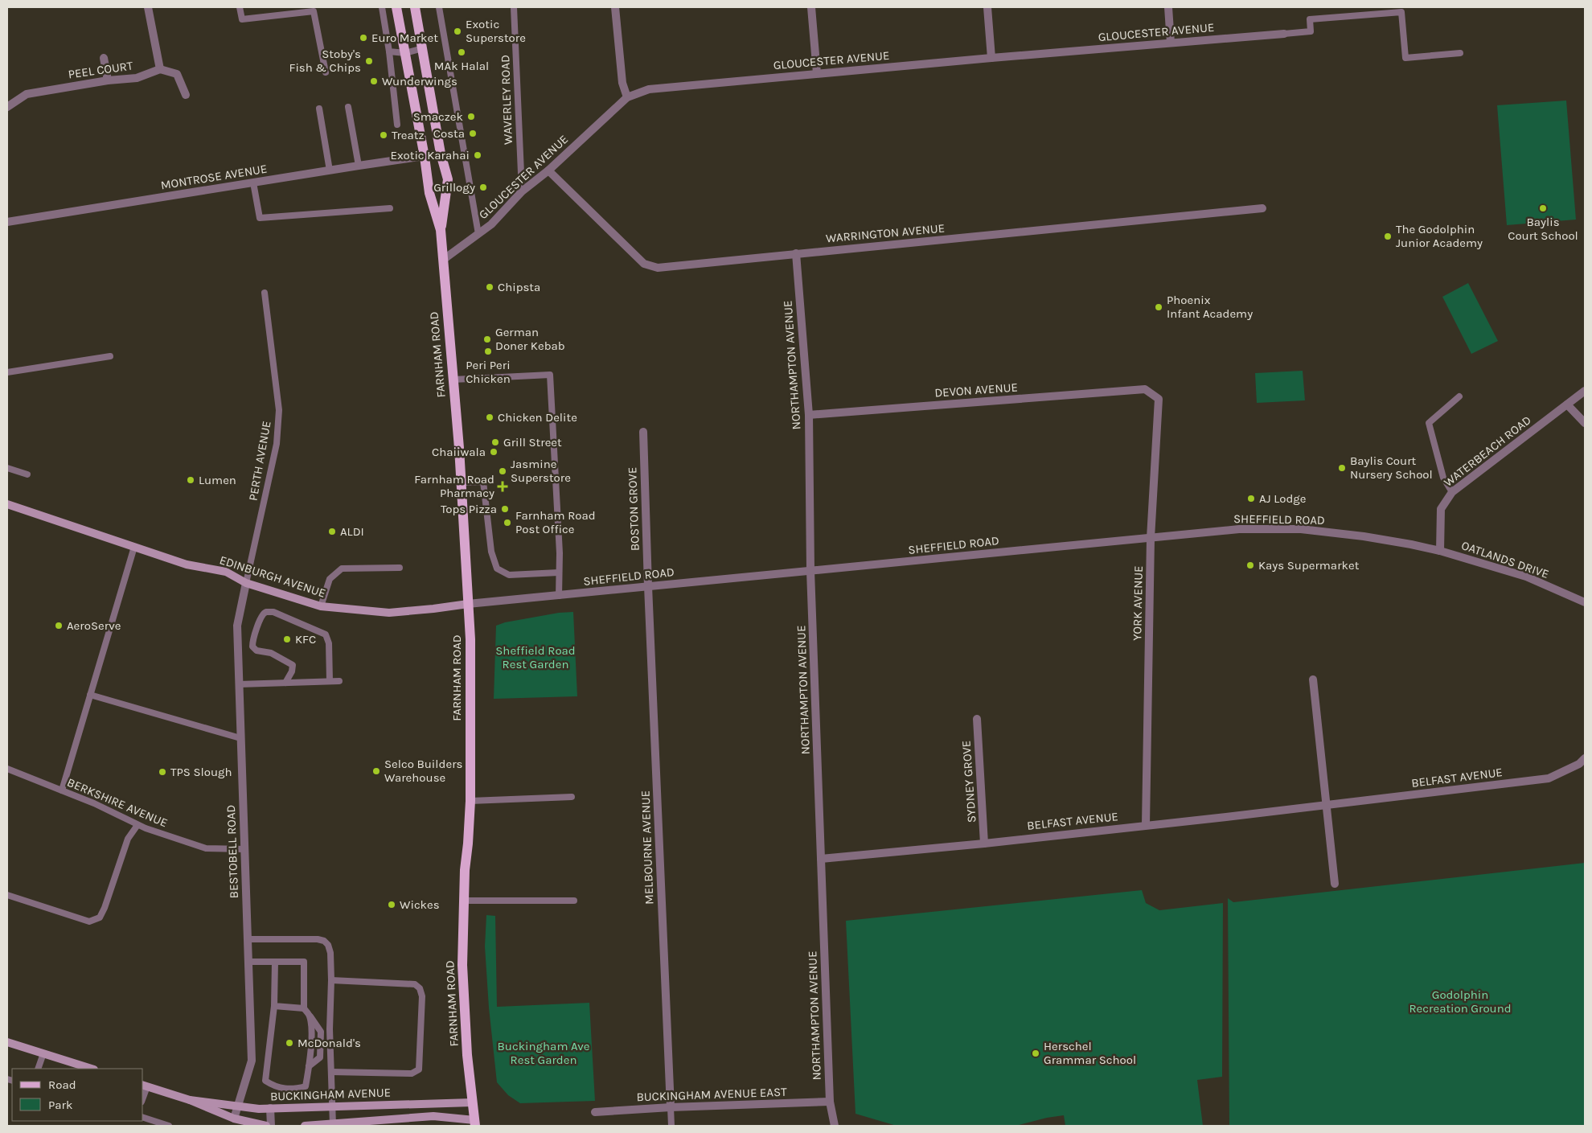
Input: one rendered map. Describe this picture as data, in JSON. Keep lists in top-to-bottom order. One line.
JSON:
{"streets":{"main road":["FARNHAM ROAD"],"street":["GLOUCESTER AVENUE","PEEL COURT","MONTROSE AVENUE","WARRINGTON AVENUE","NORTHAMPTON AVENUE","DEVON AVENUE","WATERBEACH ROAD","BOSTON GROVE","SHEFFIELD ROAD","OATLANDS DRIVE","EDINBURGH AVENUE","YORK AVENUE","BELFAST AVENUE","SYDNEY GROVE","MELBOURNE AVENUE","BESTOBELL ROAD","BUCKINGHAM AVENUE","BUCKINGHAM AVENUE EAST"],"lane":["WAVERLEY ROAD","PERTH AVENUE","BERKSHIRE AVENUE"]},"crossings":[["GLOUCESTER AVENUE","WAVERLEY ROAD"],["GLOUCESTER AVENUE","WARRINGTON AVENUE"],["GLOUCESTER AVENUE","FARNHAM ROAD"],["MONTROSE AVENUE","FARNHAM ROAD"],["WARRINGTON AVENUE","NORTHAMPTON AVENUE"],["FARNHAM ROAD","SHEFFIELD ROAD"],["FARNHAM ROAD","EDINBURGH AVENUE"],["FARNHAM ROAD","BUCKINGHAM AVENUE"],["NORTHAMPTON AVENUE","DEVON AVENUE"],["NORTHAMPTON AVENUE","SHEFFIELD ROAD"],["NORTHAMPTON AVENUE","BELFAST AVENUE"],["NORTHAMPTON AVENUE","BUCKINGHAM AVENUE EAST"],["DEVON AVENUE","YORK AVENUE"],["WATERBEACH ROAD","SHEFFIELD ROAD"],["WATERBEACH ROAD","OATLANDS DRIVE"],["PERTH AVENUE","EDINBURGH AVENUE"],["PERTH AVENUE","BESTOBELL ROAD"],["BOSTON GROVE","SHEFFIELD ROAD"],["BOSTON GROVE","MELBOURNE AVENUE"],["SHEFFIELD ROAD","OATLANDS DRIVE"],["SHEFFIELD ROAD","EDINBURGH AVENUE"],["SHEFFIELD ROAD","YORK AVENUE"],["SHEFFIELD ROAD","MELBOURNE AVENUE"],["EDINBURGH AVENUE","BESTOBELL ROAD"],["YORK AVENUE","BELFAST AVENUE"],["BELFAST AVENUE","SYDNEY GROVE"],["BERKSHIRE AVENUE","BESTOBELL ROAD"],["MELBOURNE AVENUE","BUCKINGHAM AVENUE EAST"],["BESTOBELL ROAD","BUCKINGHAM AVENUE"]],"parks":["Sheffield Road Rest Garden","Godolphin Recreation Ground","Buckingham Ave Rest Garden"],"places":{"other":["Exotic Superstore","Euro Market","MAk Halal","Stoby's Fish & Chips","Wunderwings","Smaczek","Costa","Treatz","Exotic Karahai","Grillogy","Baylis Court School","The Godolphin Junior Academy","Chipsta","Phoenix Infant Academy","German Doner Kebab","Peri Peri Chicken","Chicken Delite","Grill Street","Chaiiwala","Baylis Court Nursery School","Jasmine Superstore","Lumen","AJ Lodge","Tops Pizza","Farnham Road Post Office","ALDI","Kays Supermarket","AeroServe","KFC","Selco Builders Warehouse","TPS Slough","Wickes","McDonald's","Herschel Grammar School"],"health":["Farnham Road Pharmacy"]},"legend":["Road","Park"]}
